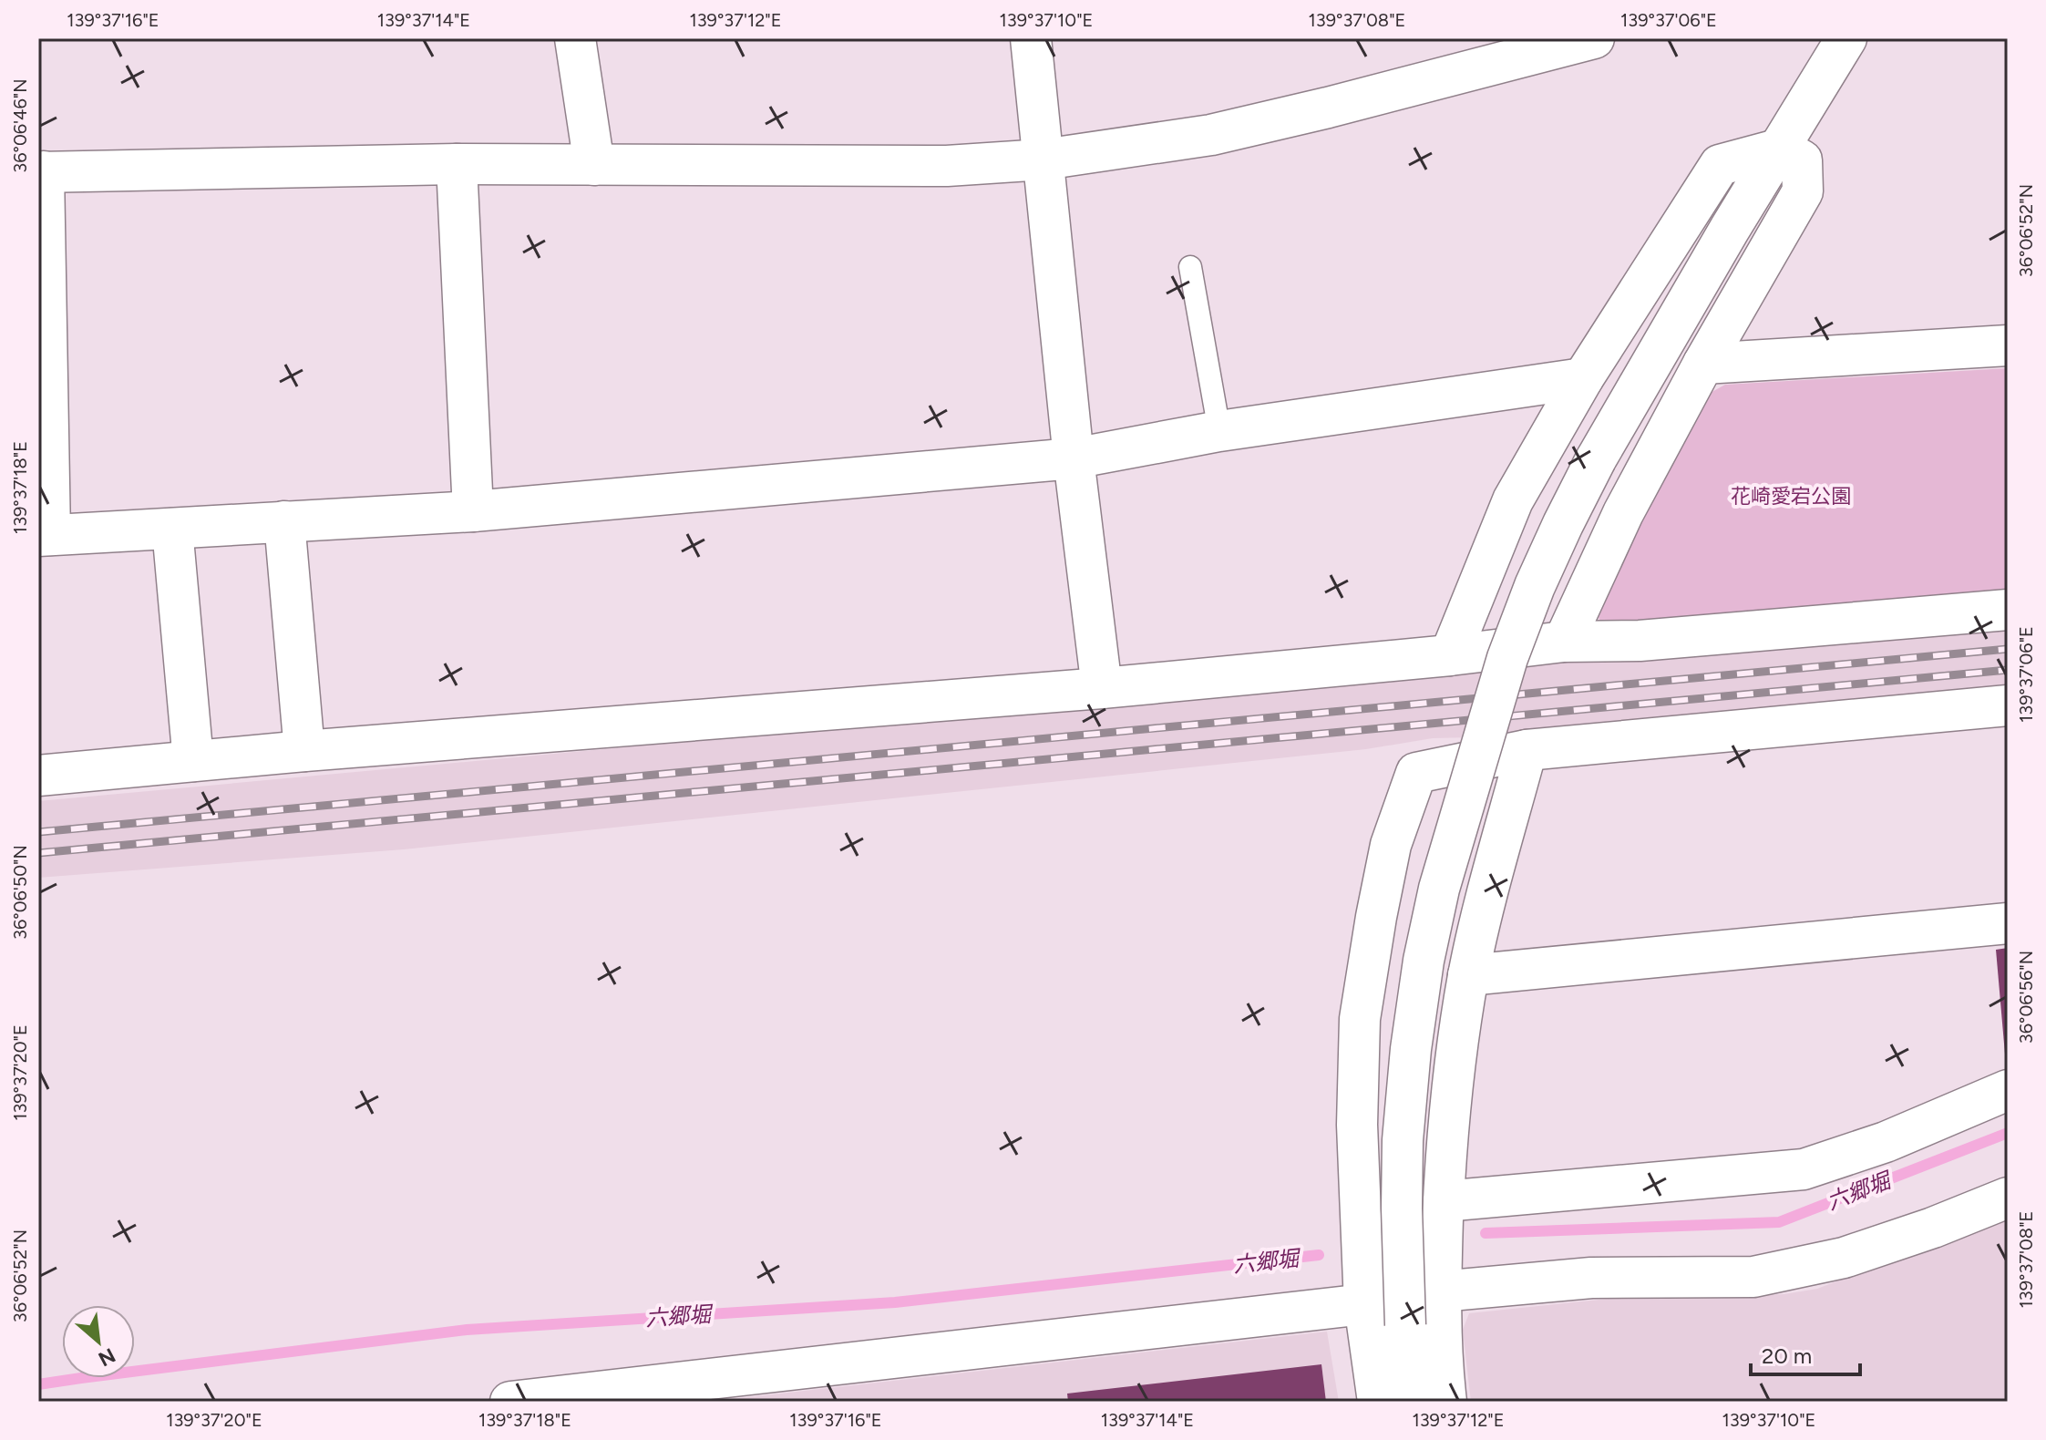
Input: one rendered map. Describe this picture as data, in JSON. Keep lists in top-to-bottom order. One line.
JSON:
{"water":["六郷堀"],"parks":["花崎愛宕公園"],"scale_bar":"20 m","north":"bottom right","coordinates":["139°37'16\"E","139°37'14\"E","139°37'12\"E","139°37'10\"E","139°37'08\"E","139°37'06\"E","36°06'46\"N","36°06'52\"N","139°37'18\"E","36°06'50\"N","36°06'56\"N","139°37'20\"E"]}
